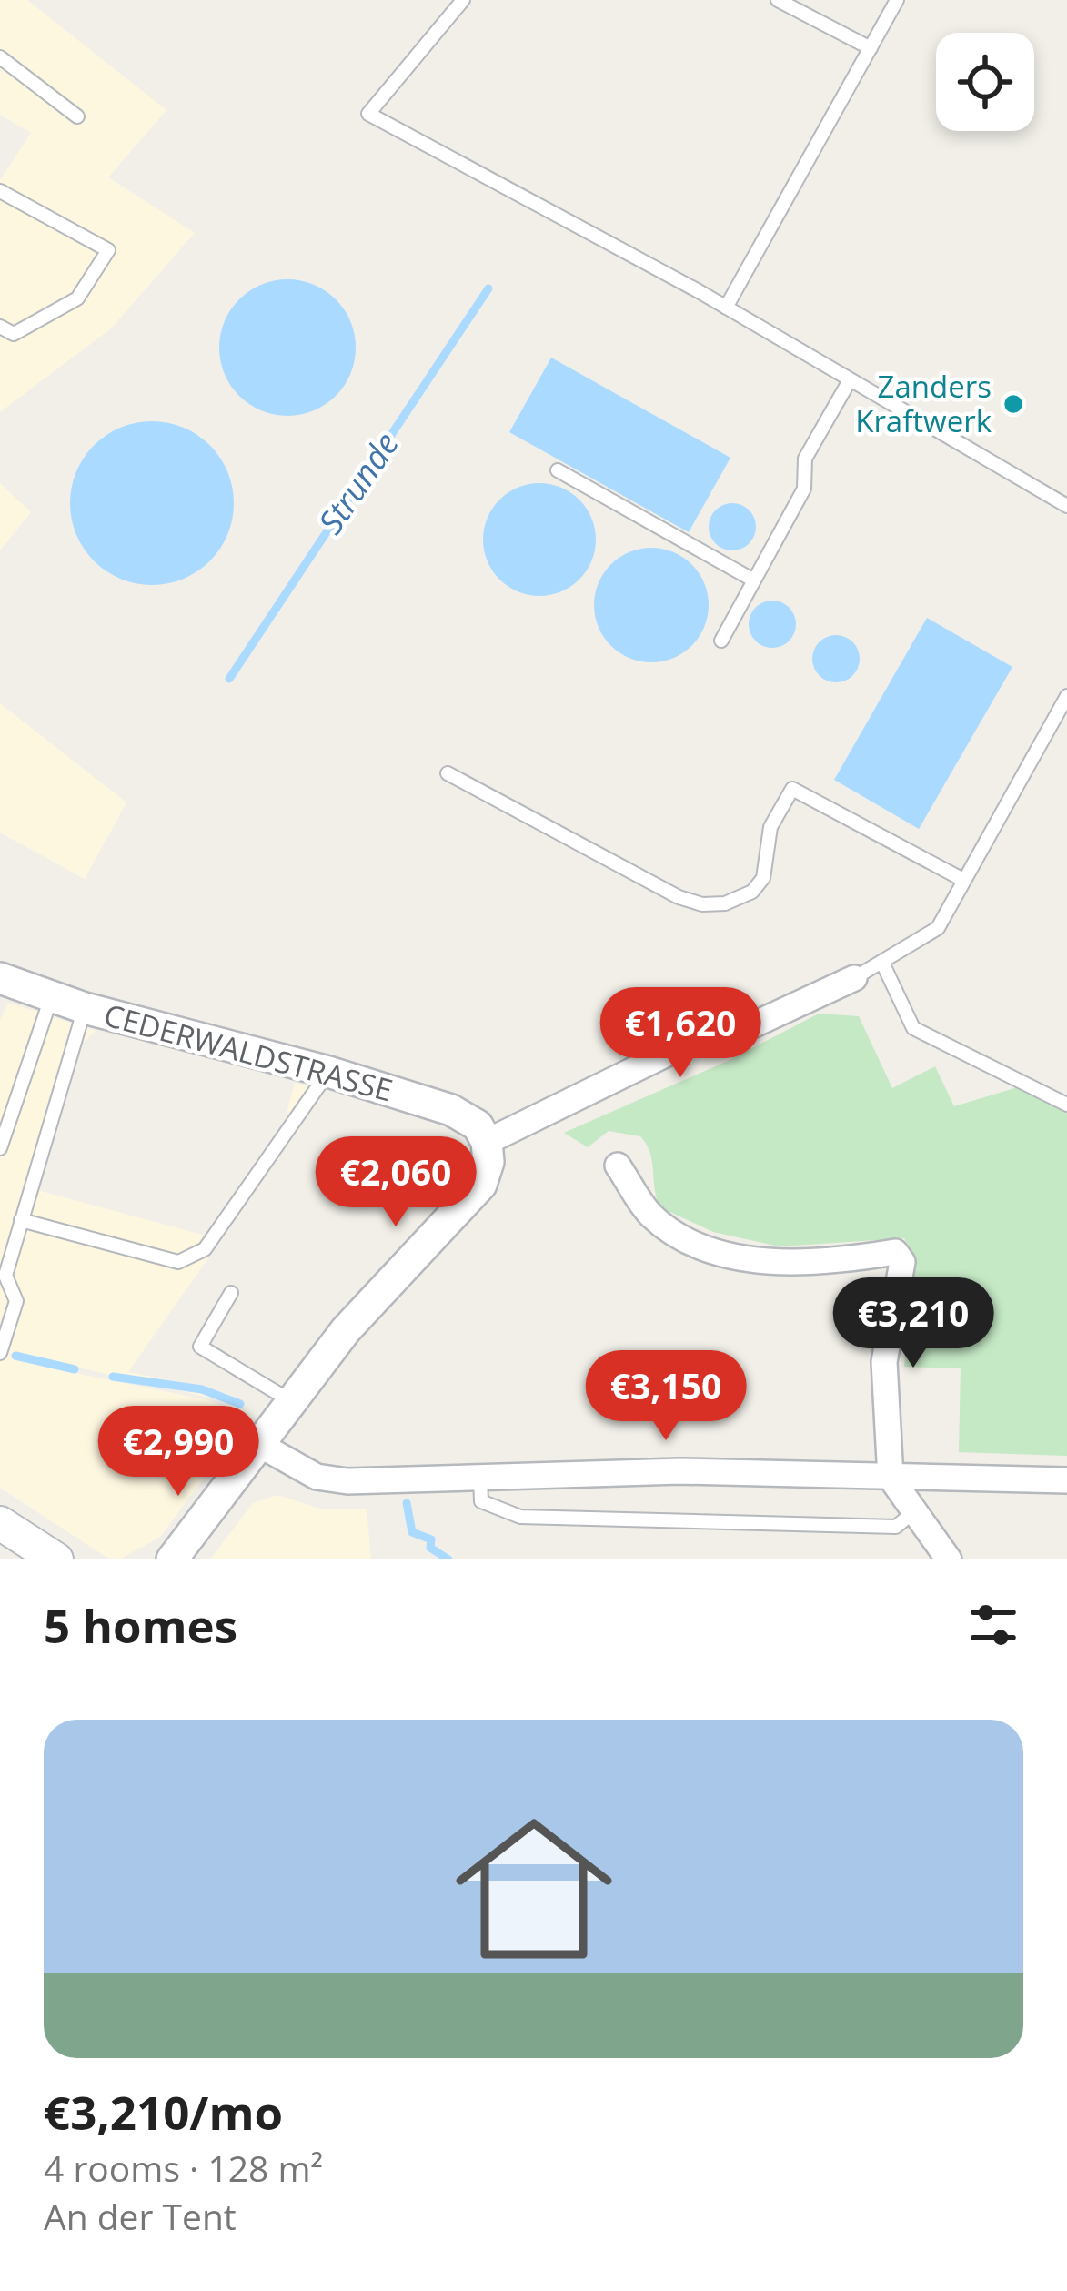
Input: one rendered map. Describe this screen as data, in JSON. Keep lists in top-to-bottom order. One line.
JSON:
{"streets":{"street":["CEDERWALDSTRASSE"]},"water":["Strunde"],"places":["Zanders Kraftwerk"],"page":{"price":["€1,620","€2,060","€3,210","€3,150","€2,990"],"heading":"5 homes","list":[{"name":"€3,210/mo","note":"4 rooms · 128 m² · An der Tent"}]}}
